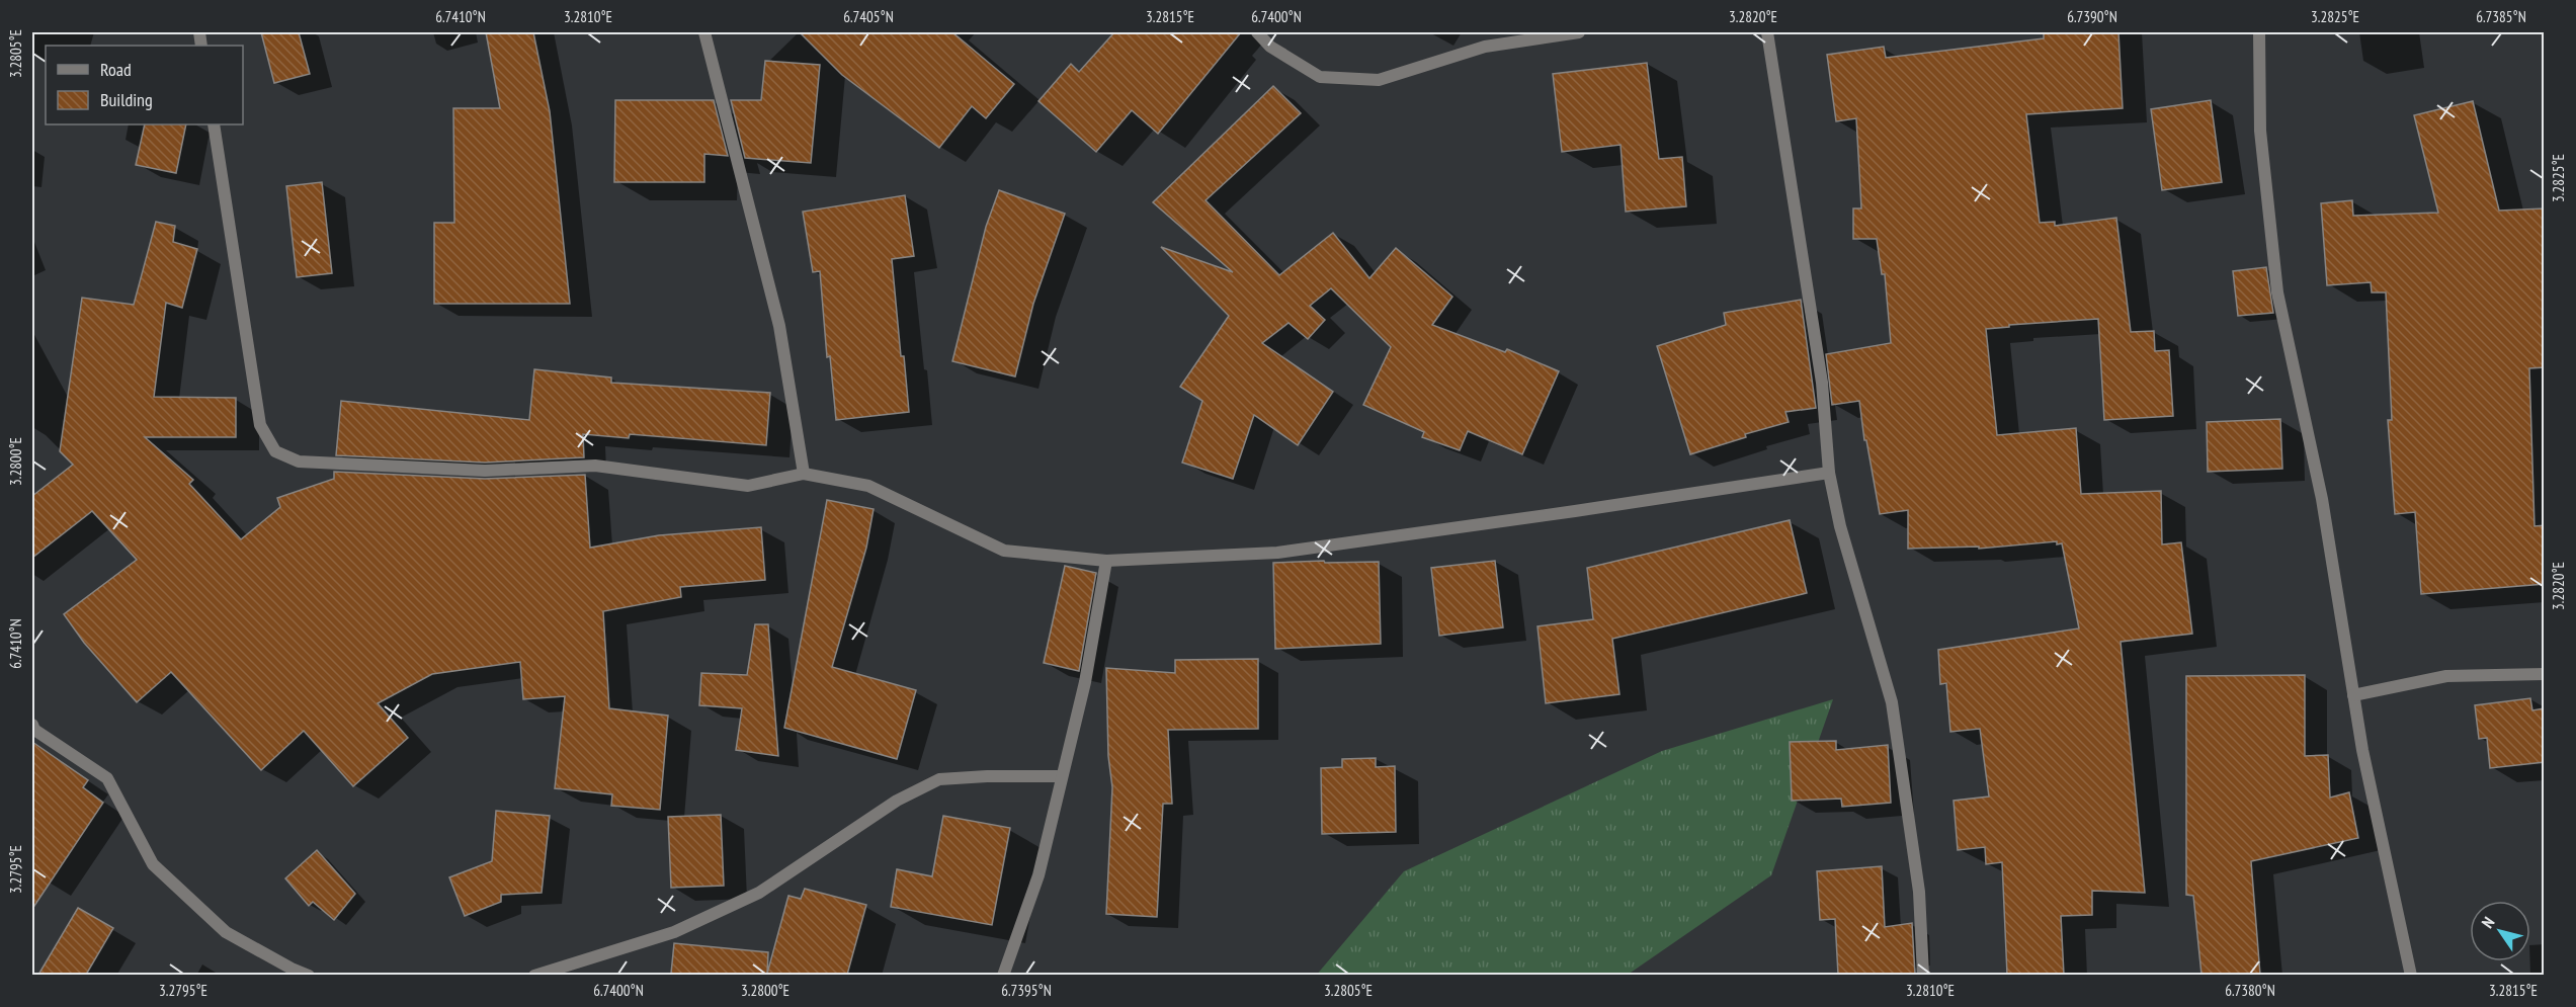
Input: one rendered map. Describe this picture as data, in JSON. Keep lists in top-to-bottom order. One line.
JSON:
{"legend":["Road","Building"],"north":"top left","coordinates":["6.7410°N","3.2810°E","6.7405°N","3.2815°E","6.7400°N","3.2820°E","6.7390°N","3.2825°E","6.7385°N","3.2805°E","3.2800°E","3.2795°E","6.7395°N","6.7380°N"]}
